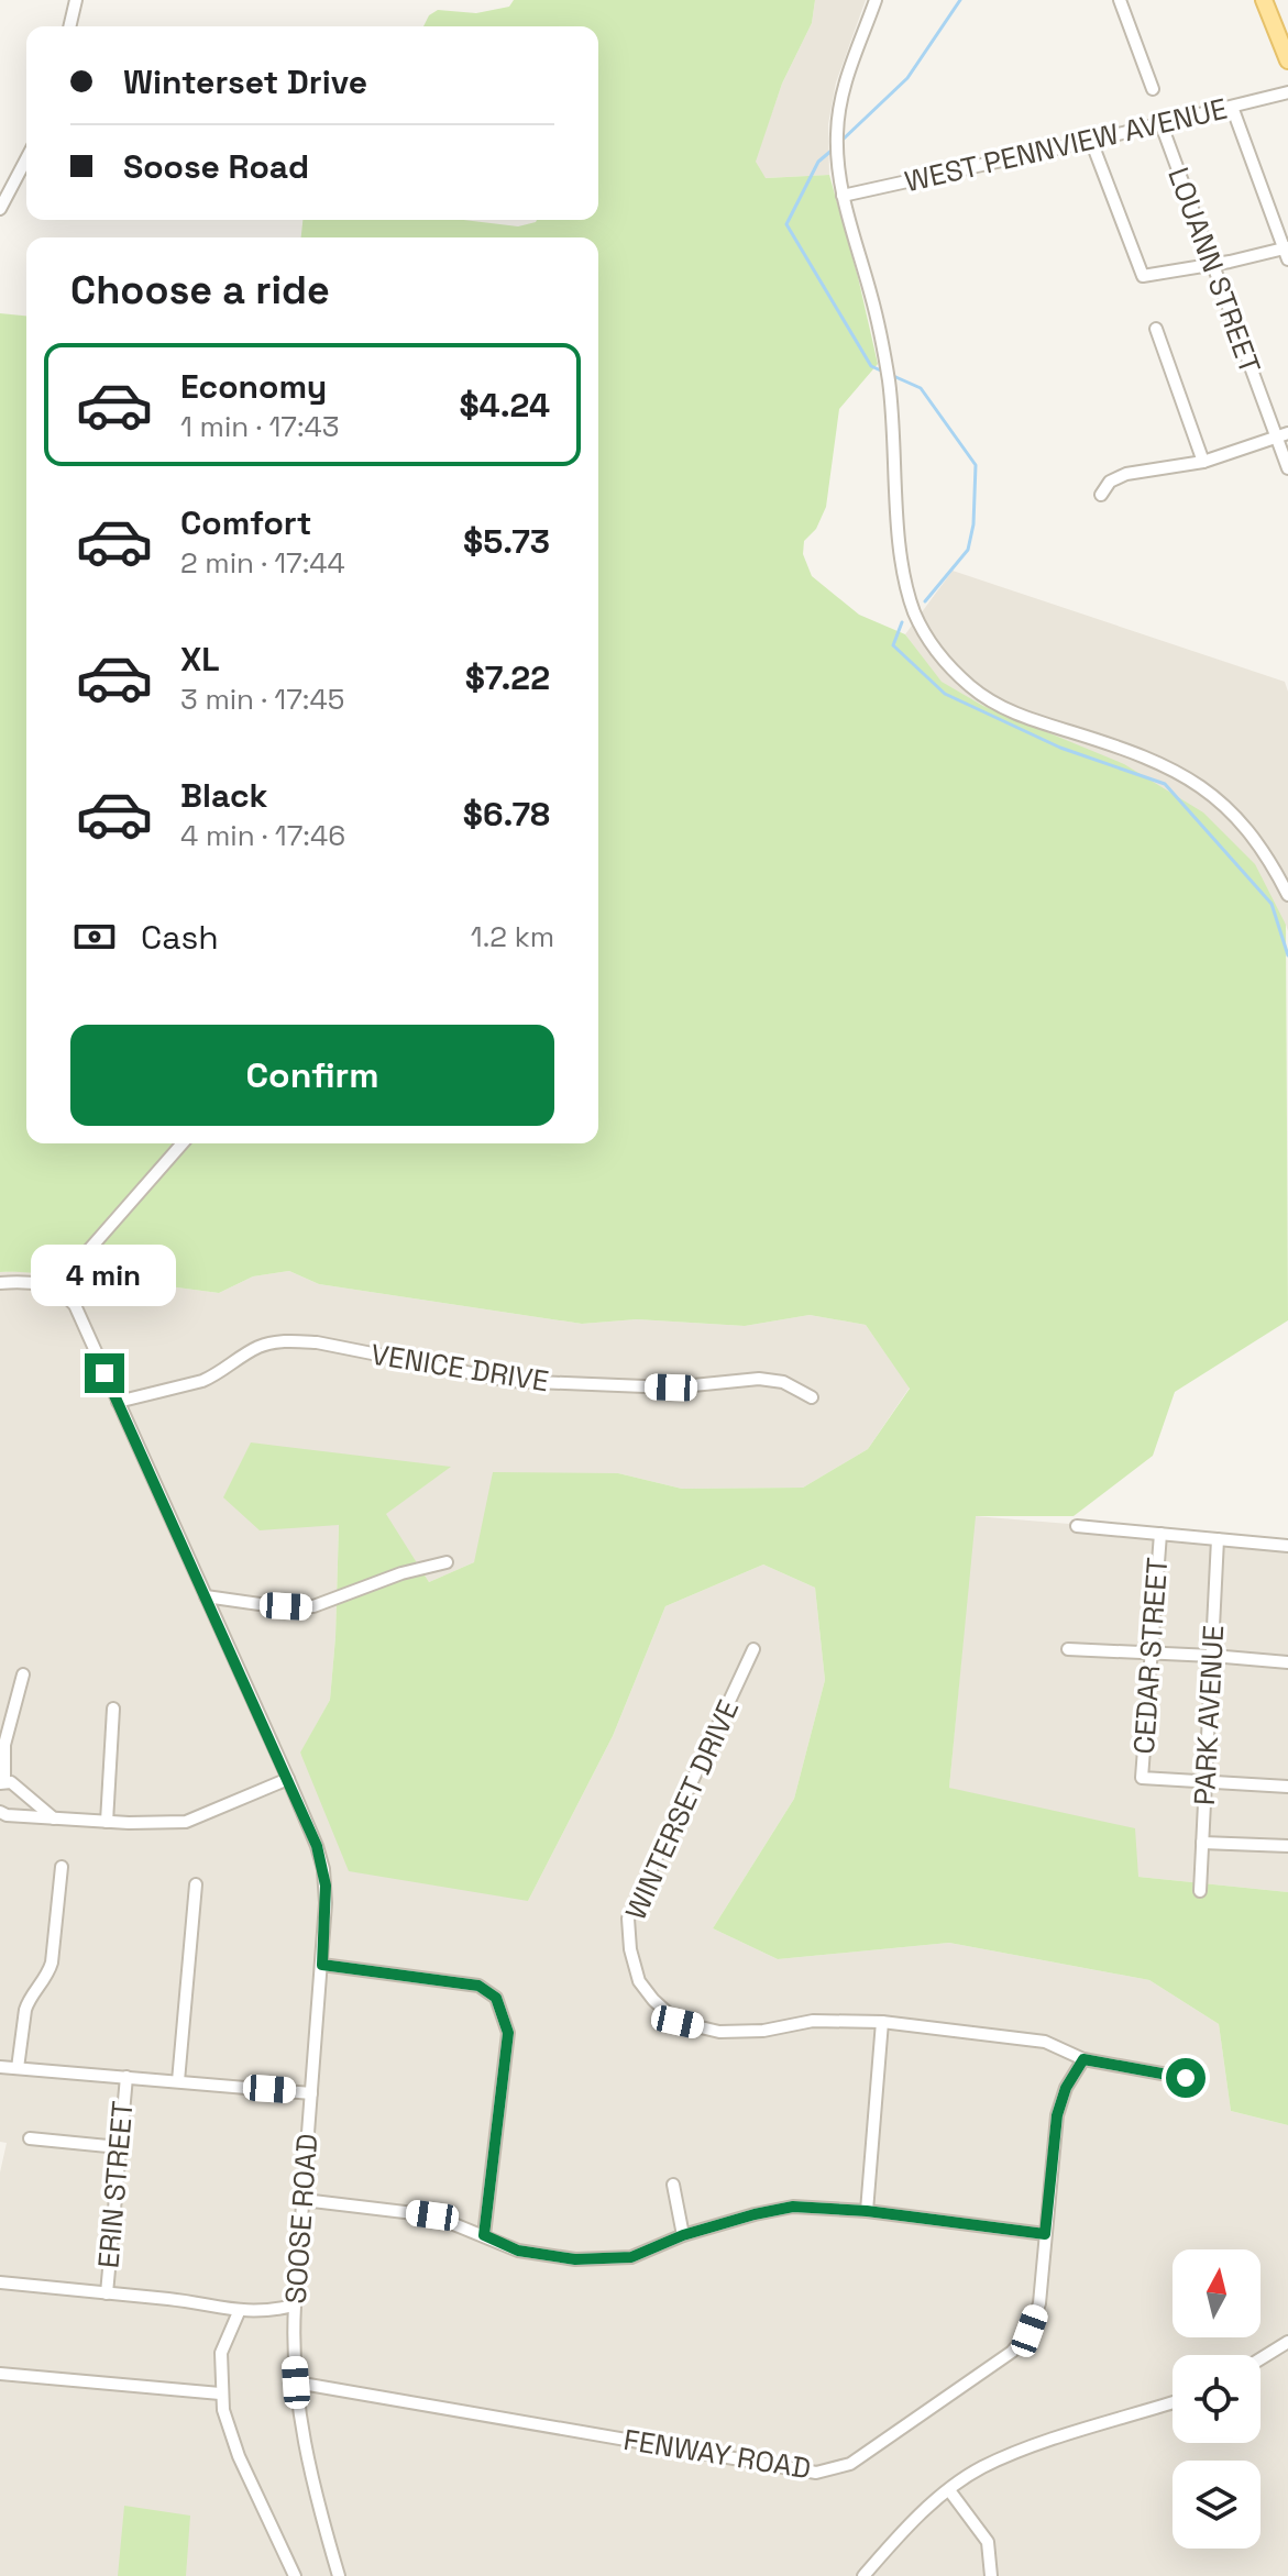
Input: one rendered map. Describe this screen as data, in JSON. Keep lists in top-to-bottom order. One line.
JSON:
{"streets":{"street":["WEST PENNVIEW AVENUE","LOUANN STREET","VENICE DRIVE","CEDAR STREET","PARK AVENUE","WINTERSET DRIVE","ERIN STREET","SOOSE ROAD","FENWAY ROAD"]},"crossings":[["WEST PENNVIEW AVENUE","LOUANN STREET"],["VENICE DRIVE","SOOSE ROAD"],["CEDAR STREET","PARK AVENUE"],["WINTERSET DRIVE","FENWAY ROAD"],["SOOSE ROAD","FENWAY ROAD"]],"north":"top","page":{"banner":["Winterset Drive","Soose Road"],"heading":"Choose a ride","list":[{"name":"Economy","note":"1 min · 17:43","value":"$4.24"},{"name":"Comfort","note":"2 min · 17:44","value":"$5.73"},{"name":"XL","note":"3 min · 17:45","value":"$7.22"},{"name":"Black","note":"4 min · 17:46","value":"$6.78"}],"pay":["Cash","1.2 km"],"buttons":"Confirm","bubble":"4 min"}}
